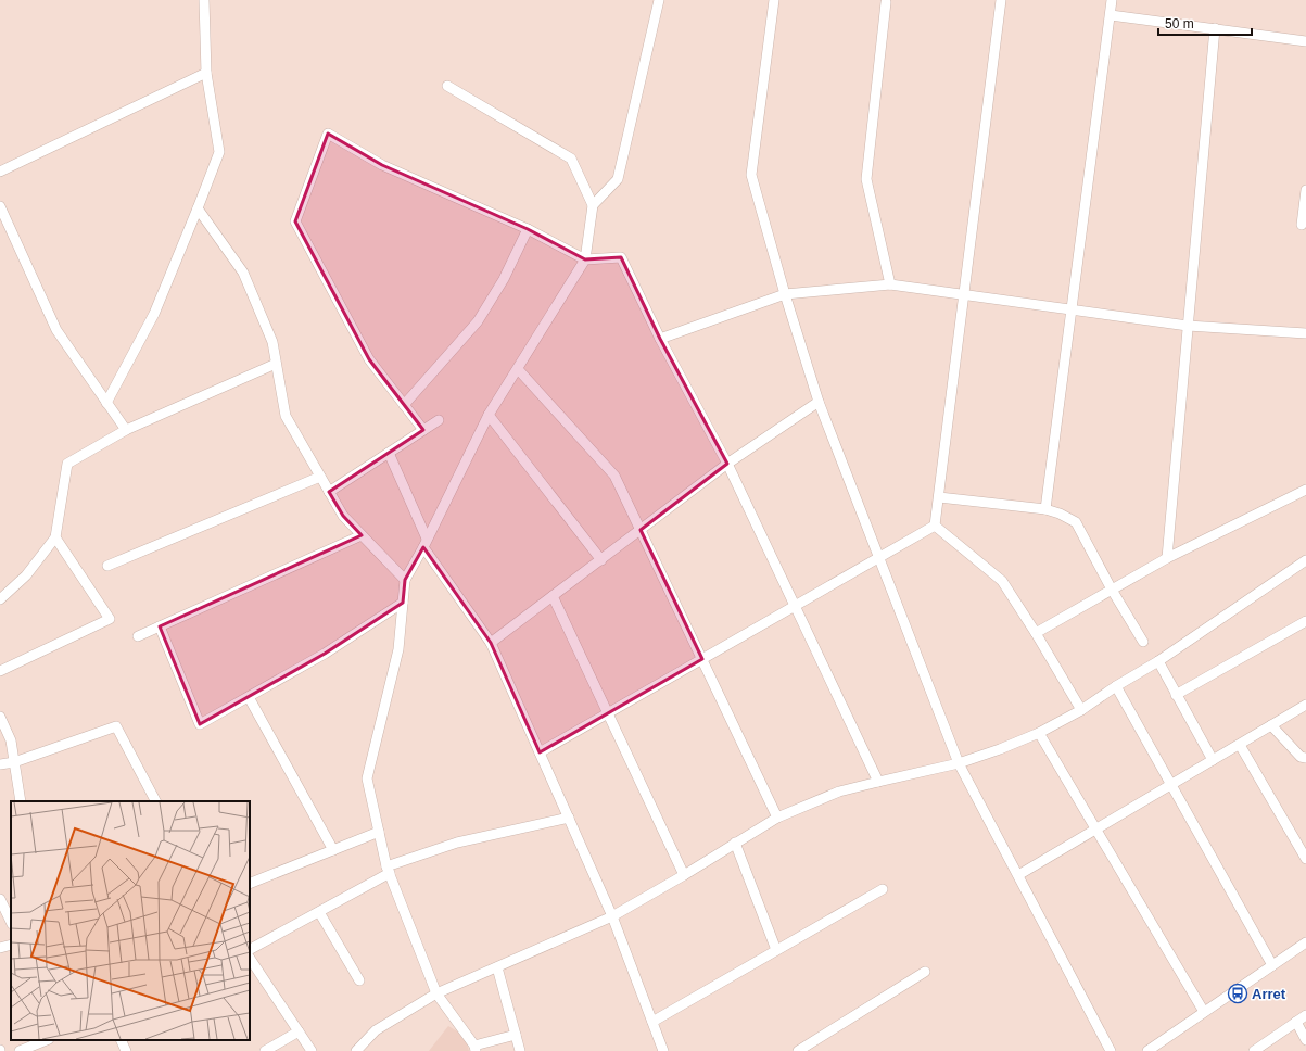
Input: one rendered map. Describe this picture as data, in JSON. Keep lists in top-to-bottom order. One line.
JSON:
{"places":{"bus stop":["Arret"]},"scale_bar":"50 m"}
